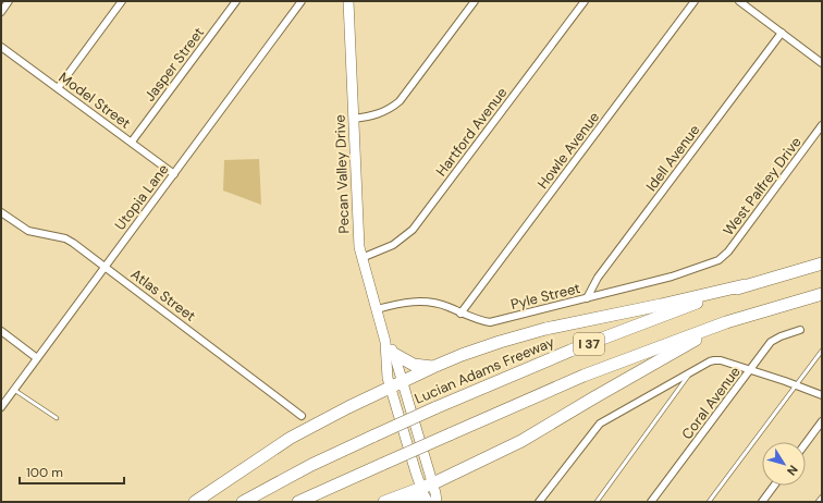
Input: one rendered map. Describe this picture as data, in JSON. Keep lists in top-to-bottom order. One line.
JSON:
{"streets":{"highway":["I 37","Lucian Adams Freeway"],"main road":["Pecan Valley Drive"],"street":["Jasper Street","Model Street","Hartford Avenue","Howle Avenue","Idell Avenue","West Palfrey Drive","Utopia Lane","Atlas Street","Pyle Street","Coral Avenue"]},"crossings":[["Jasper Street","Model Street"],["Model Street","Utopia Lane"],["Hartford Avenue","Pecan Valley Drive"],["Howle Avenue","Pyle Street"],["Idell Avenue","Pyle Street"],["Pecan Valley Drive","Pyle Street"],["West Palfrey Drive","Pyle Street"],["Utopia Lane","Atlas Street"]],"scale_bar":"100 m","north":"bottom right"}
